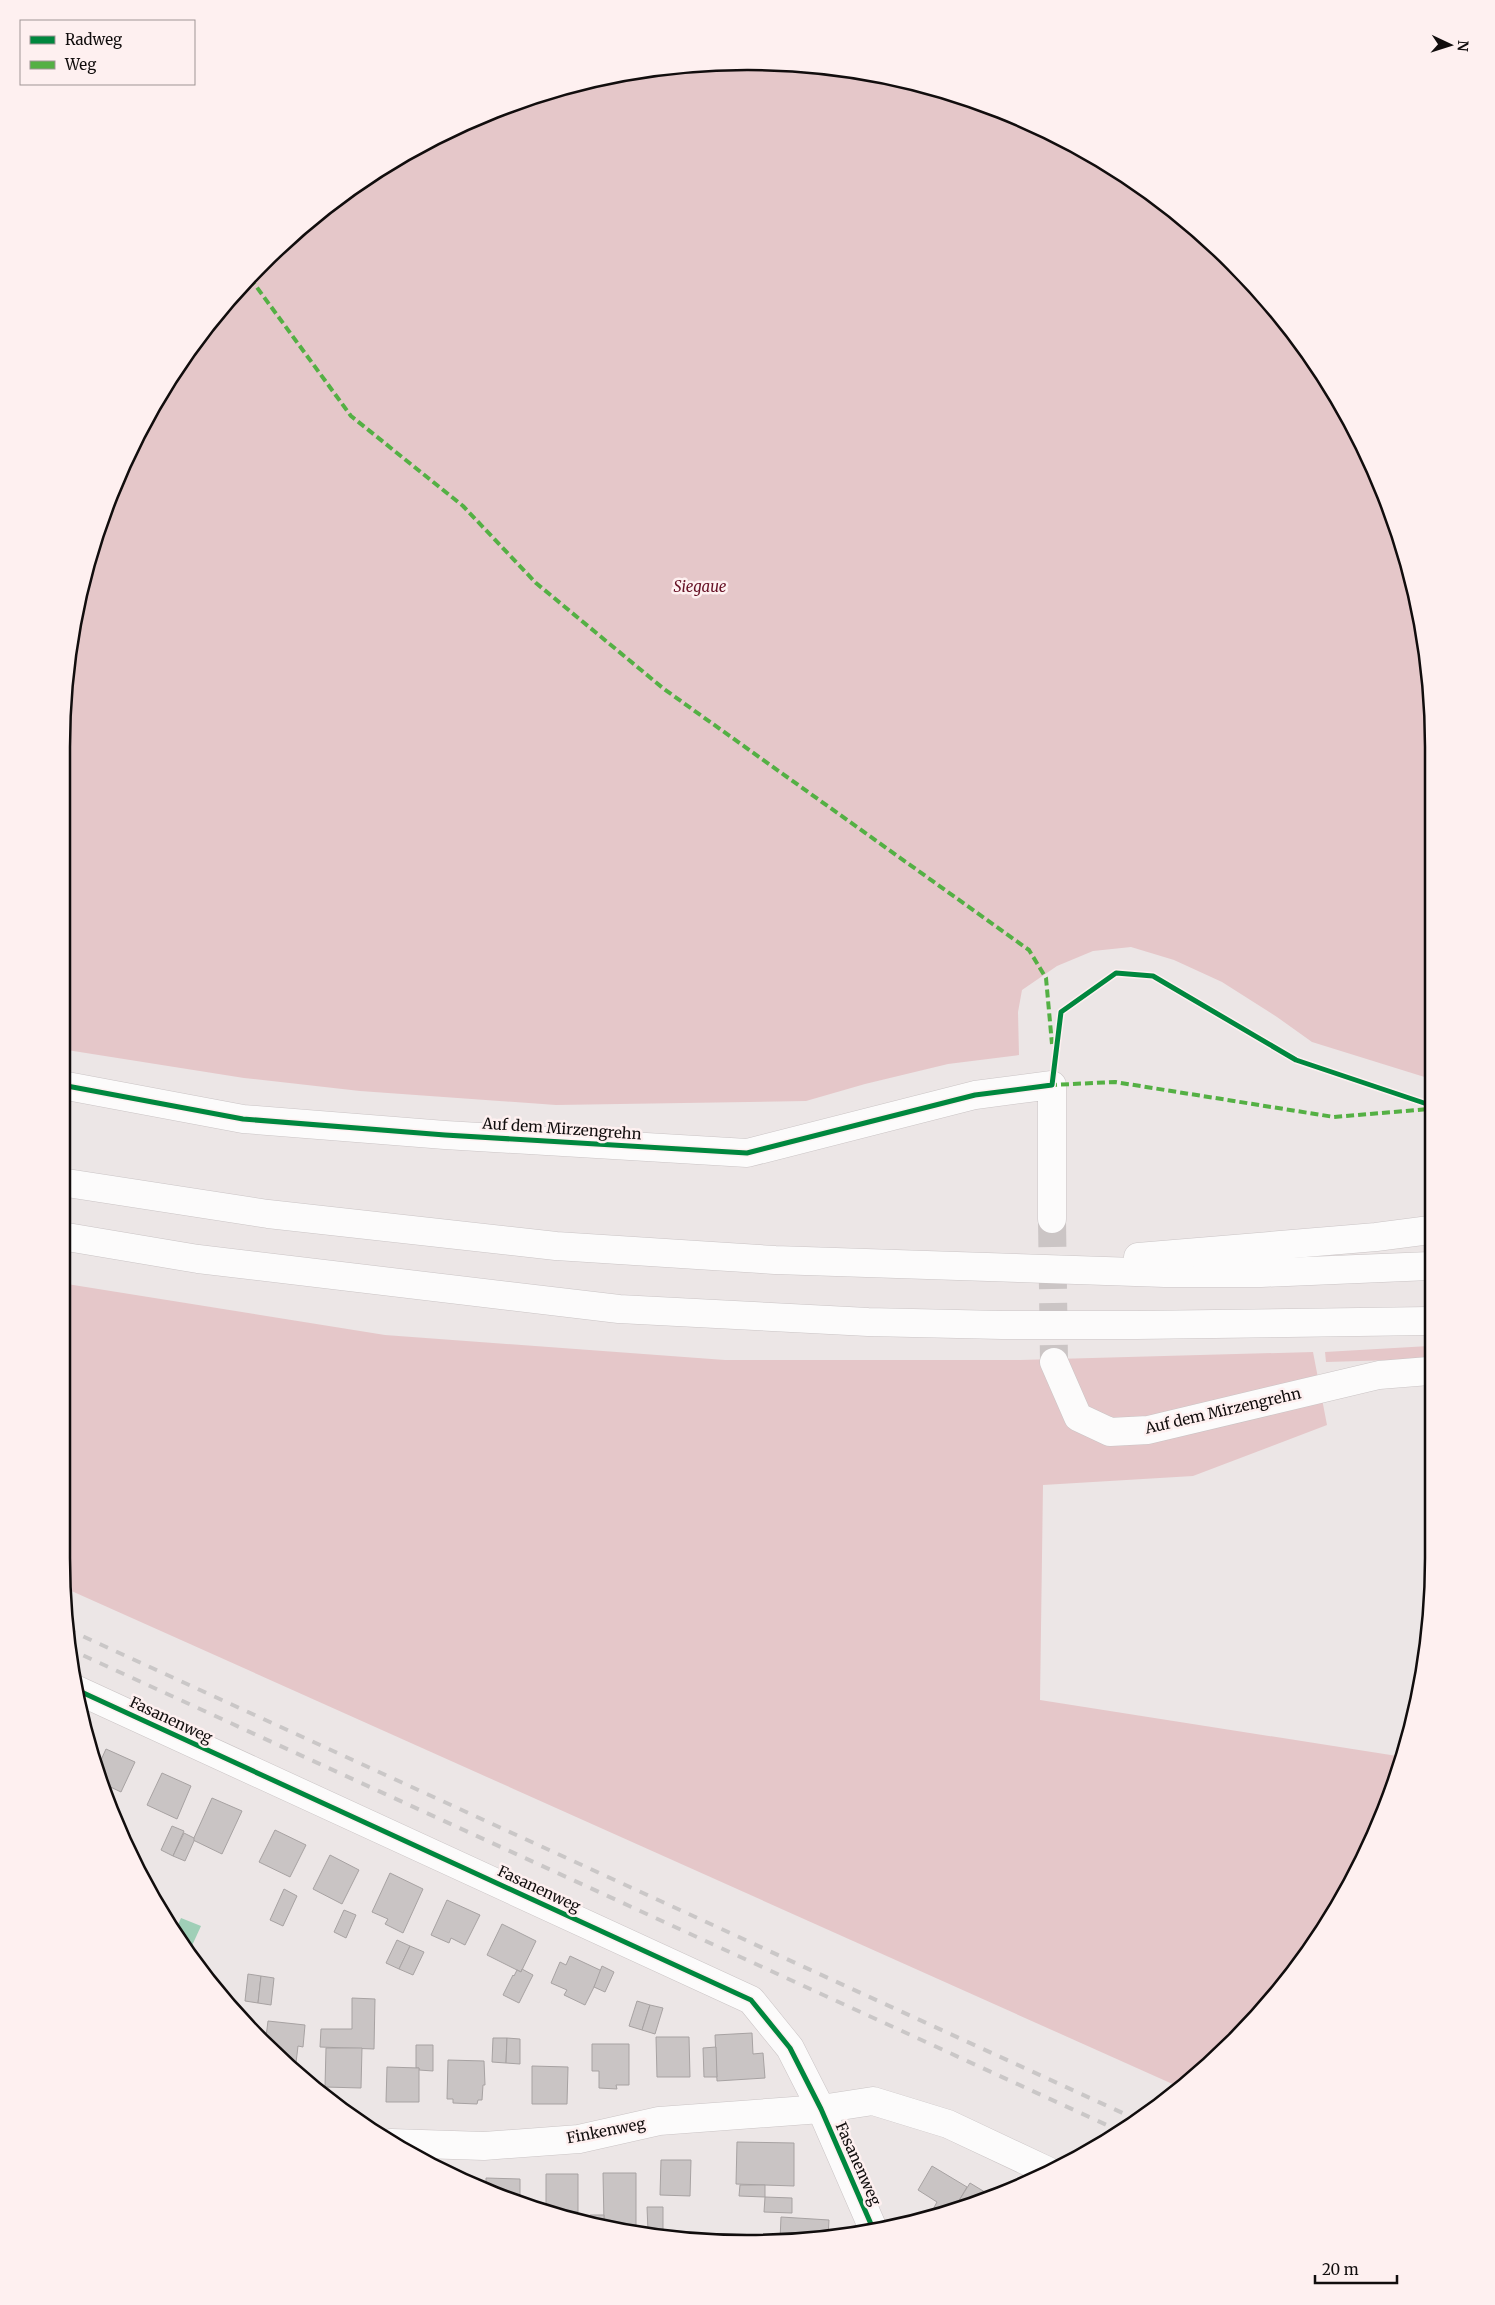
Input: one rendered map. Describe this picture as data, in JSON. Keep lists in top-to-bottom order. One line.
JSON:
{"streets":{"main road":["Auf dem Mirzengrehn","Fasanenweg","Finkenweg"]},"crossings":[["Fasanenweg","Finkenweg"]],"parks":["Siegaue"],"legend":["Radweg","Weg"],"scale_bar":"20 m","north":"right"}
